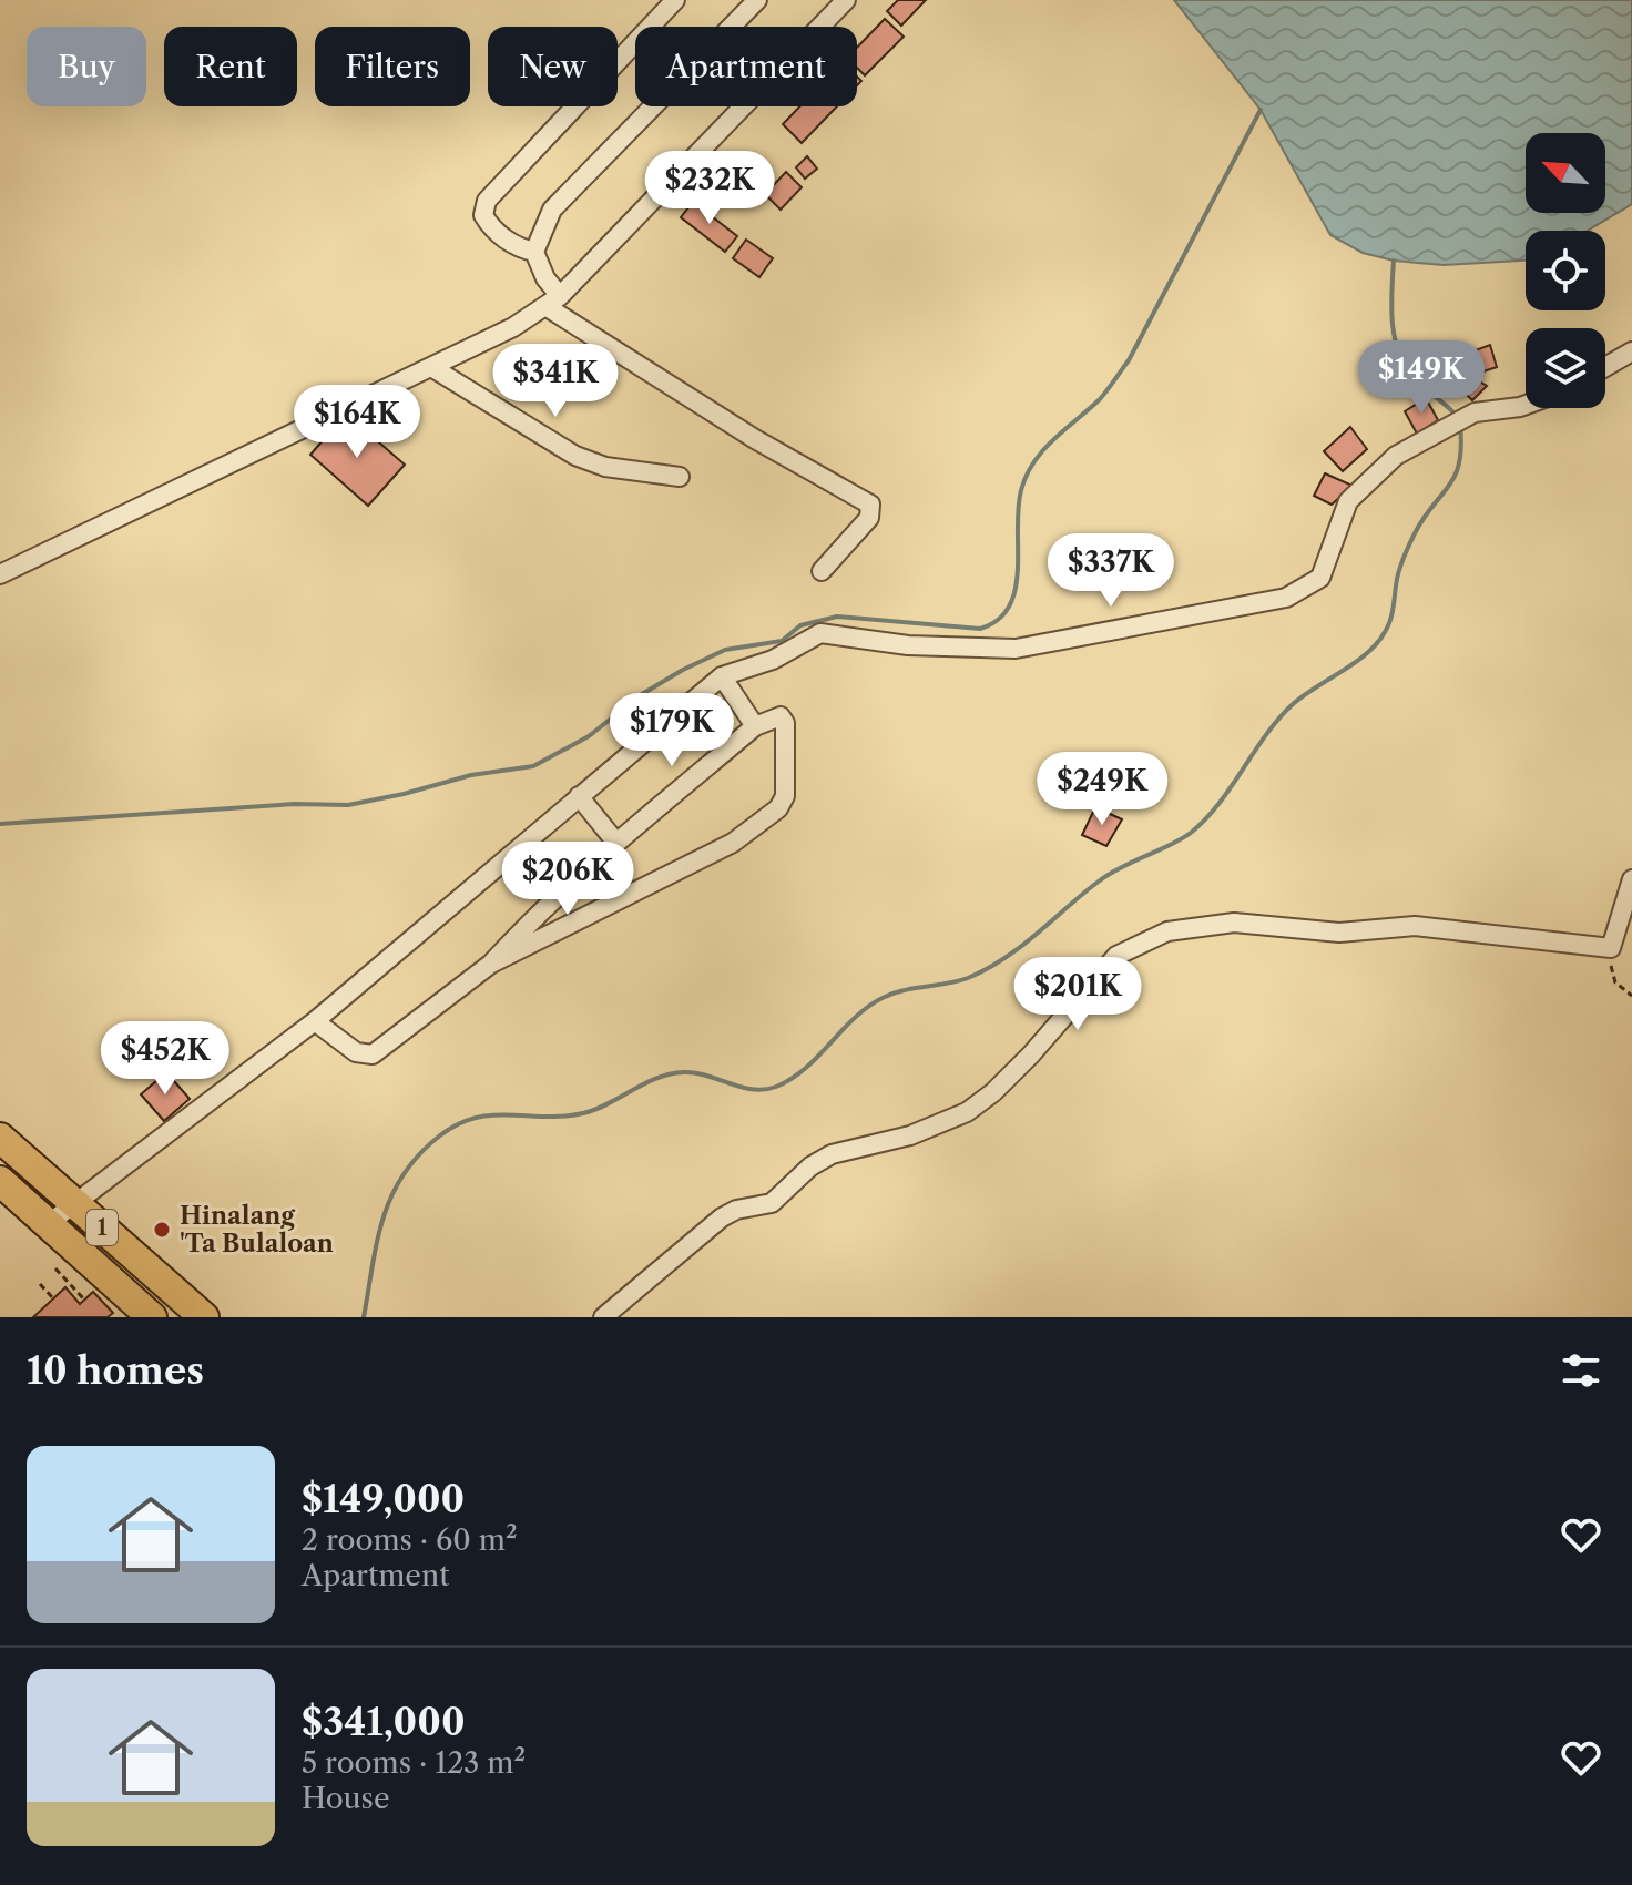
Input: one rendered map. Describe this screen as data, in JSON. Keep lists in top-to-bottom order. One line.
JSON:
{"streets":{"highway":["1"]},"places":["Hinalang 'Ta Bulaloan"],"north":"top left","page":{"chip":["Buy","Rent","Filters","New","Apartment"],"price":["$232K","$149K","$341K","$164K","$337K","$179K","$249K","$206K","$201K","$452K"],"heading":"10 homes","list":[{"name":"$149,000","note":"2 rooms · 60 m² · Apartment"},{"name":"$341,000","note":"5 rooms · 123 m² · House"}]}}
